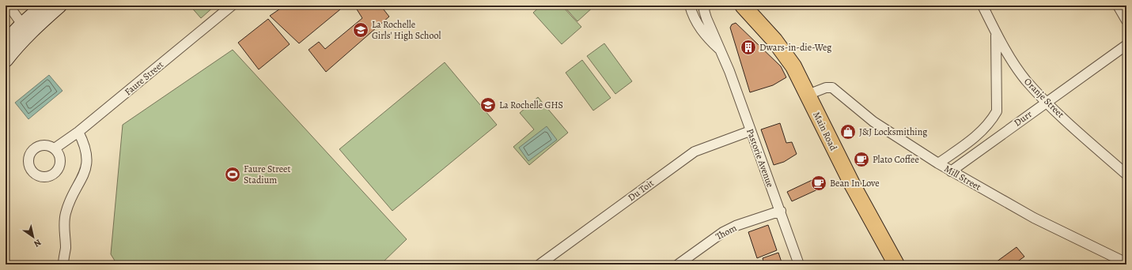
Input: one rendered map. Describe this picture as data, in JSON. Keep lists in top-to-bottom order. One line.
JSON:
{"streets":{"main road":["Main Road"],"street":["Faure Street","Oranje Street","Durr","Pastorie Avenue","Mill Street","Du Toit","Thom"]},"crossings":[["Oranje Street","Durr"],["Durr","Mill Street"],["Main Road","Mill Street"],["Pastorie Avenue","Du Toit"],["Pastorie Avenue","Thom"]],"places":{"school or university":["La Rochelle Girls' High School","La Rochelle GHS"],"building":["Dwars-in-die-Weg"],"shop":["J&J Locksmithing"],"cafe":["Plato Coffee","Bean In Love"],"sports":["Faure Street Stadium"]},"north":"bottom right"}
